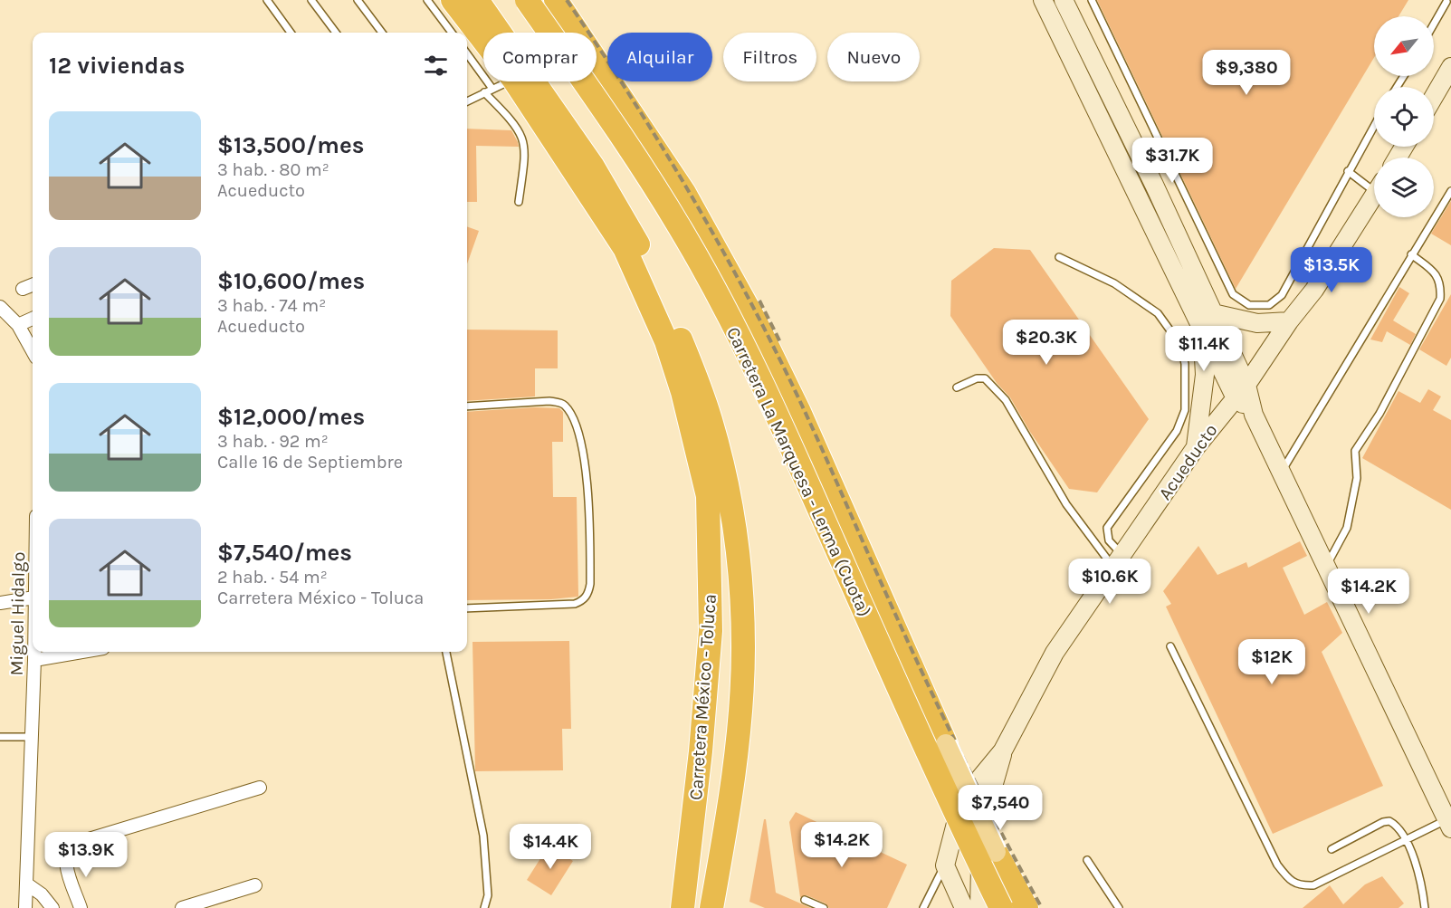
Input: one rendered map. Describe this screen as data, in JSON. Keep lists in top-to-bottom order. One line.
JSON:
{"streets":{"highway":["Carretera La Marquesa - Lerma (Cuota)","Carretera México - Toluca"],"main road":["Acueducto"],"street":["Miguel Hidalgo"]},"north":"bottom left","page":{"chip":["Comprar","Alquilar","Filtros","Nuevo"],"heading":"12 viviendas","price":["$9,380","$31.7K","$13.5K","$20.3K","$11.4K","$10.6K","$14.2K","$12K","$7,540","$14.2K","$14.4K","$13.9K"],"list":[{"name":"$13,500/mes","note":"3 hab. · 80 m² · Acueducto"},{"name":"$10,600/mes","note":"3 hab. · 74 m² · Acueducto"},{"name":"$12,000/mes","note":"3 hab. · 92 m² · Calle 16 de Septiembre"},{"name":"$7,540/mes","note":"2 hab. · 54 m² · Carretera México - Toluca"}]}}
